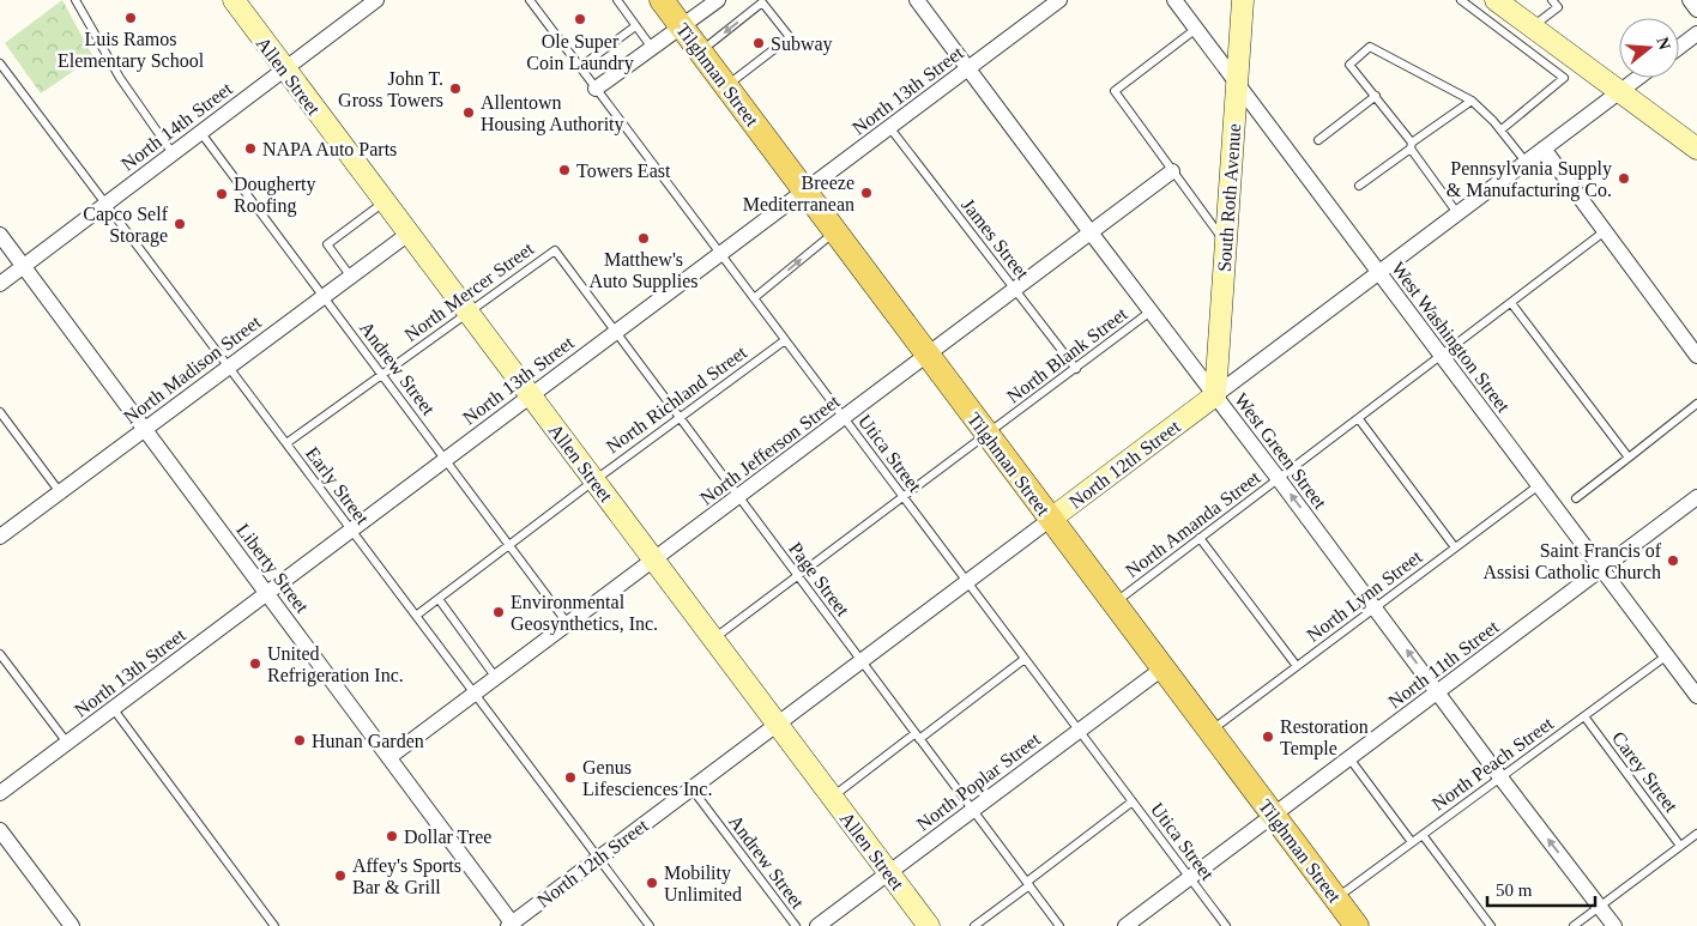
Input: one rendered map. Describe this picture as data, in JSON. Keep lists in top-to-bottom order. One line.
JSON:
{"streets":{"main road":["Tilghman Street"],"street":["Allen Street","North 13th Street","North 14th Street","South Roth Avenue","West Washington Street","North Madison Street","North Jefferson Street","West Green Street","North 12th Street","Liberty Street","North 11th Street","North Poplar Street"],"lane":["James Street","North Mercer Street","North Blank Street","Andrew Street","North Richland Street","Utica Street","Early Street","North Amanda Street","Page Street","North Lynn Street","North Peach Street","Carey Street"]},"crossings":[["Tilghman Street","North 13th Street"],["Tilghman Street","North Blank Street"],["Tilghman Street","North Jefferson Street"],["Tilghman Street","North 12th Street"],["Tilghman Street","North Amanda Street"],["Tilghman Street","North Lynn Street"],["Tilghman Street","North 11th Street"],["Tilghman Street","North Peach Street"],["Tilghman Street","North Poplar Street"],["Allen Street","North 13th Street"],["Allen Street","North 14th Street"],["Allen Street","North Mercer Street"],["Allen Street","North Blank Street"],["Allen Street","North Madison Street"],["Allen Street","North Richland Street"],["Allen Street","North Jefferson Street"],["Allen Street","North 12th Street"],["Allen Street","North Poplar Street"],["North 13th Street","James Street"],["North 13th Street","Andrew Street"],["North 13th Street","West Green Street"],["North 13th Street","Utica Street"],["North 13th Street","Early Street"],["North 13th Street","Liberty Street"],["North 13th Street","Page Street"],["North 14th Street","Andrew Street"],["North 14th Street","Early Street"],["North 14th Street","Liberty Street"],["South Roth Avenue","West Washington Street"],["South Roth Avenue","West Green Street"],["South Roth Avenue","North 12th Street"],["James Street","North Blank Street"],["James Street","North Jefferson Street"],["North Mercer Street","Andrew Street"],["North Mercer Street","Early Street"],["North Mercer Street","Page Street"],["West Washington Street","North 12th Street"],["West Washington Street","North Amanda Street"],["West Washington Street","North Lynn Street"],["West Washington Street","North 11th Street"],["West Washington Street","North Peach Street"],["North Blank Street","West Green Street"],["North Blank Street","Utica Street"],["North Blank Street","Page Street"],["Andrew Street","North Madison Street"],["Andrew Street","North Richland Street"],["Andrew Street","North Jefferson Street"],["Andrew Street","North 12th Street"],["North Madison Street","Early Street"],["North Madison Street","Liberty Street"],["North Richland Street","Utica Street"],["North Richland Street","Early Street"],["North Richland Street","Page Street"],["North Jefferson Street","West Green Street"],["North Jefferson Street","Utica Street"],["North Jefferson Street","Early Street"],["North Jefferson Street","Liberty Street"],["North Jefferson Street","Page Street"],["West Green Street","North 12th Street"],["West Green Street","North Amanda Street"],["West Green Street","North Lynn Street"],["West Green Street","North 11th Street"],["West Green Street","North Peach Street"],["Utica Street","North 12th Street"],["Utica Street","North 11th Street"],["Utica Street","North Poplar Street"],["North 12th Street","Early Street"],["North 12th Street","Liberty Street"],["North 12th Street","Page Street"],["Page Street","North Poplar Street"],["North Peach Street","Carey Street"]],"one_way":["West Green Street"],"places":["Luis Ramos Elementary School","Ole Super Coin Laundry","Subway","John T. Gross Towers","Allentown Housing Authority","NAPA Auto Parts","Towers East","Pennsylvania Supply & Manufacturing Co.","Breeze Mediterranean","Dougherty Roofing","Capco Self Storage","Matthew's Auto Supplies","Saint Francis of Assisi Catholic Church","Environmental Geosynthetics, Inc.","United Refrigeration Inc.","Restoration Temple","Hunan Garden","Genus Lifesciences Inc.","Dollar Tree","Affey's Sports Bar & Grill","Mobility Unlimited"],"scale_bar":"50 m","north":"right"}
